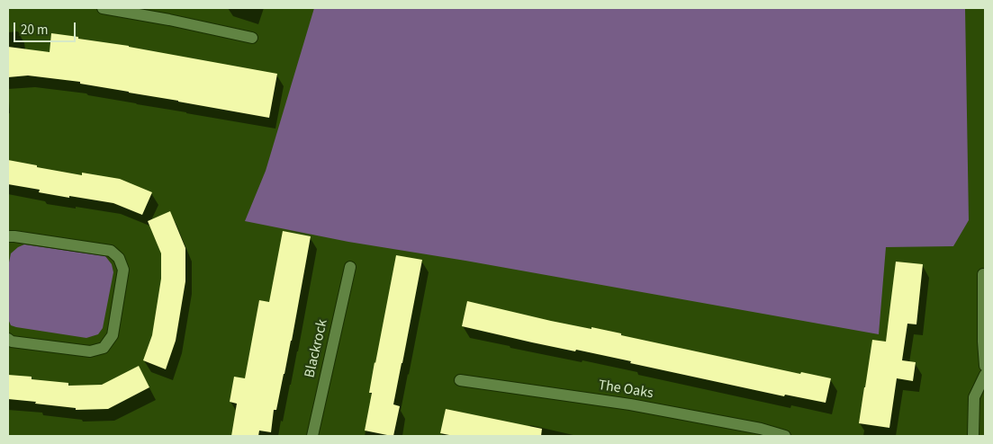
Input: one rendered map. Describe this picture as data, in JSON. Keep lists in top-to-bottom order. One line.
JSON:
{"streets":{"street":["Blackrock","The Oaks"]},"scale_bar":"20 m"}
